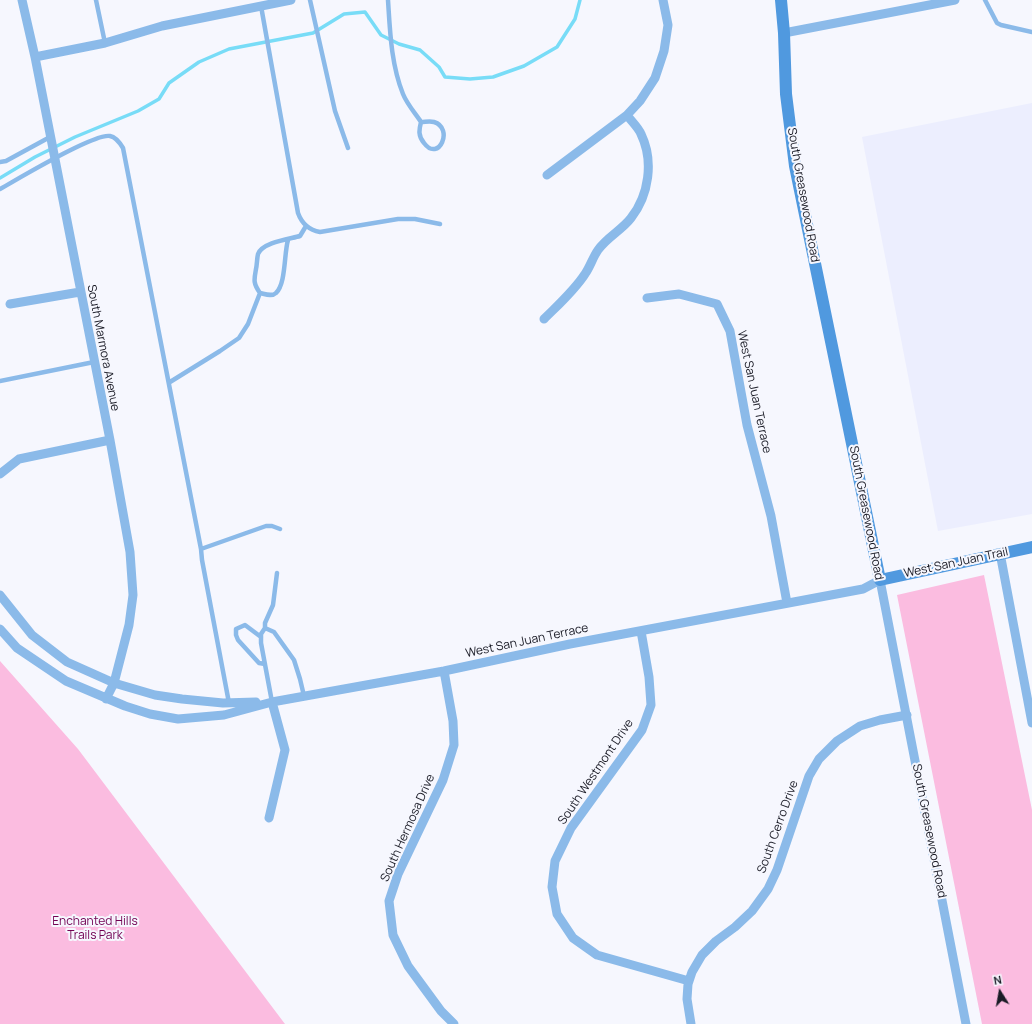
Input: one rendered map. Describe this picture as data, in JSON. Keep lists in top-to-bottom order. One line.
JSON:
{"streets":{"street":["South Greasewood Road","South Marmora Avenue","West San Juan Terrace","West San Juan Trail","South Westmont Drive","South Cerro Drive","South Hermosa Drive"]},"crossings":[["South Greasewood Road","West San Juan Terrace"],["South Greasewood Road","West San Juan Trail"],["South Greasewood Road","South Cerro Drive"],["South Marmora Avenue","West San Juan Terrace"],["West San Juan Terrace","West San Juan Trail"],["West San Juan Terrace","South Westmont Drive"],["West San Juan Terrace","South Hermosa Drive"],["South Westmont Drive","South Cerro Drive"]],"parks":["Enchanted Hills Trails Park"],"north":"top"}
